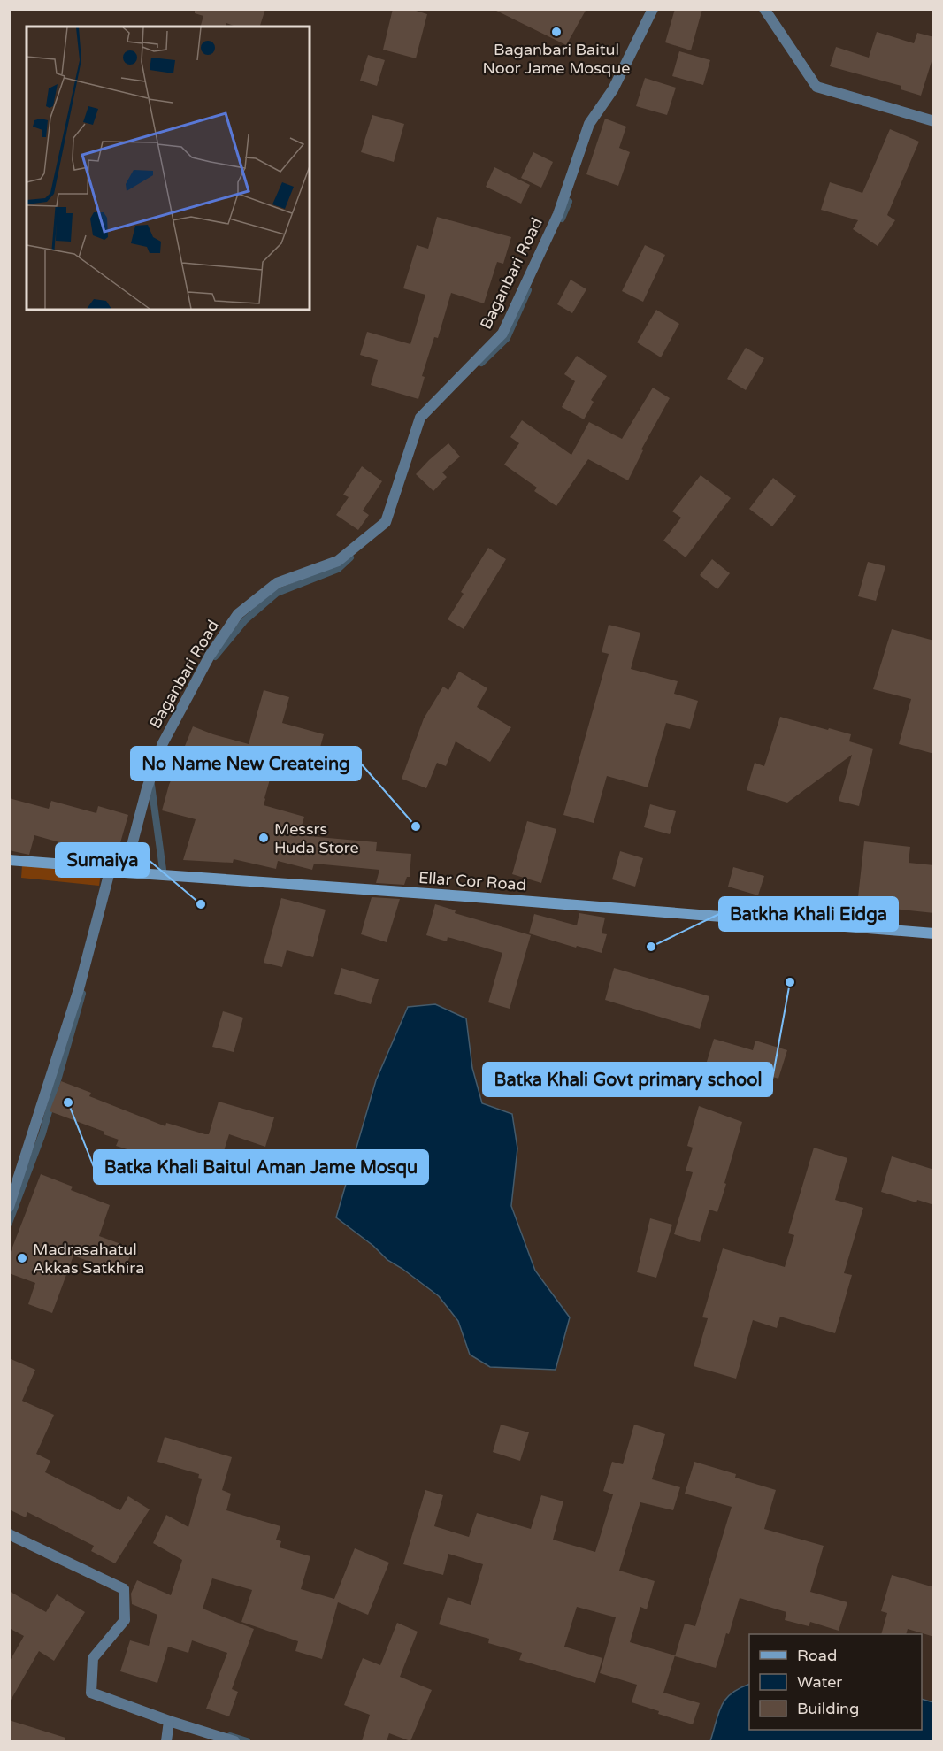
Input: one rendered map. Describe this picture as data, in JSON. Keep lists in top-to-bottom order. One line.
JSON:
{"streets":{"main road":["Ellar Cor Road"],"street":["Baganbari Road"]},"crossings":[["Baganbari Road","Ellar Cor Road"]],"places":["Baganbari Baitul Noor Jame Mosque","No Name New Createing","Messrs Huda Store","Sumaiya","Batkha Khali Eidga","Batka Khali Govt primary school","Batka Khali Baitul Aman Jame Mosqu","Madrasahatul Akkas Satkhira"],"legend":["Road","Water","Building"]}
